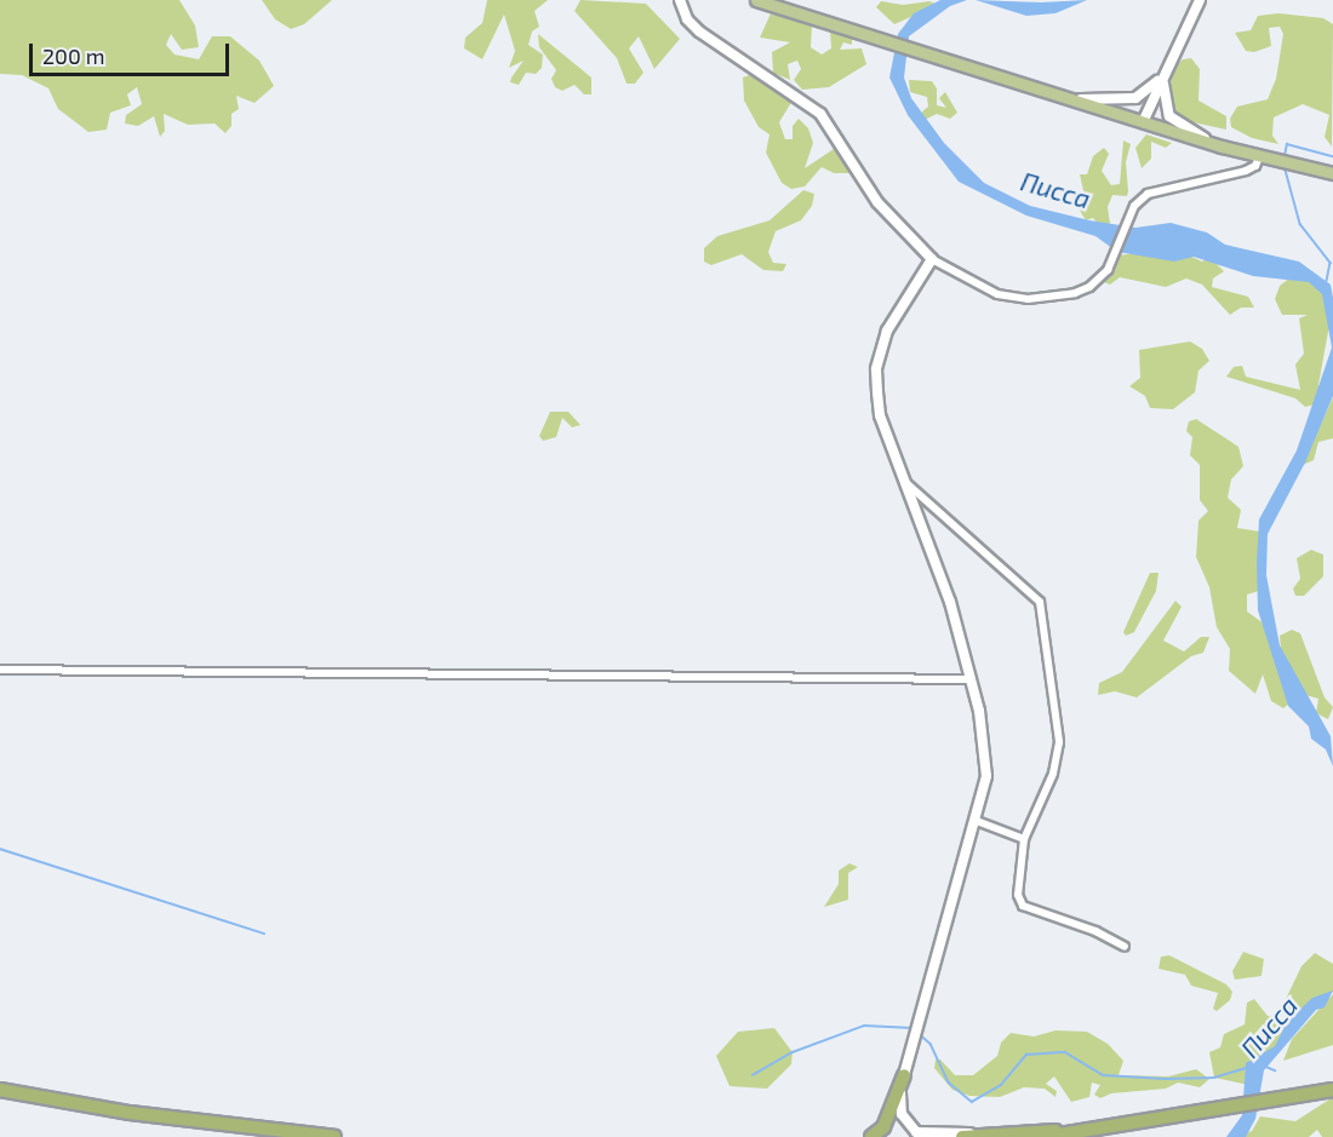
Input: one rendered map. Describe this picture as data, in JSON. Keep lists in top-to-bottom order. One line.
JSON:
{"water":["Писса"],"scale_bar":"200 m"}
